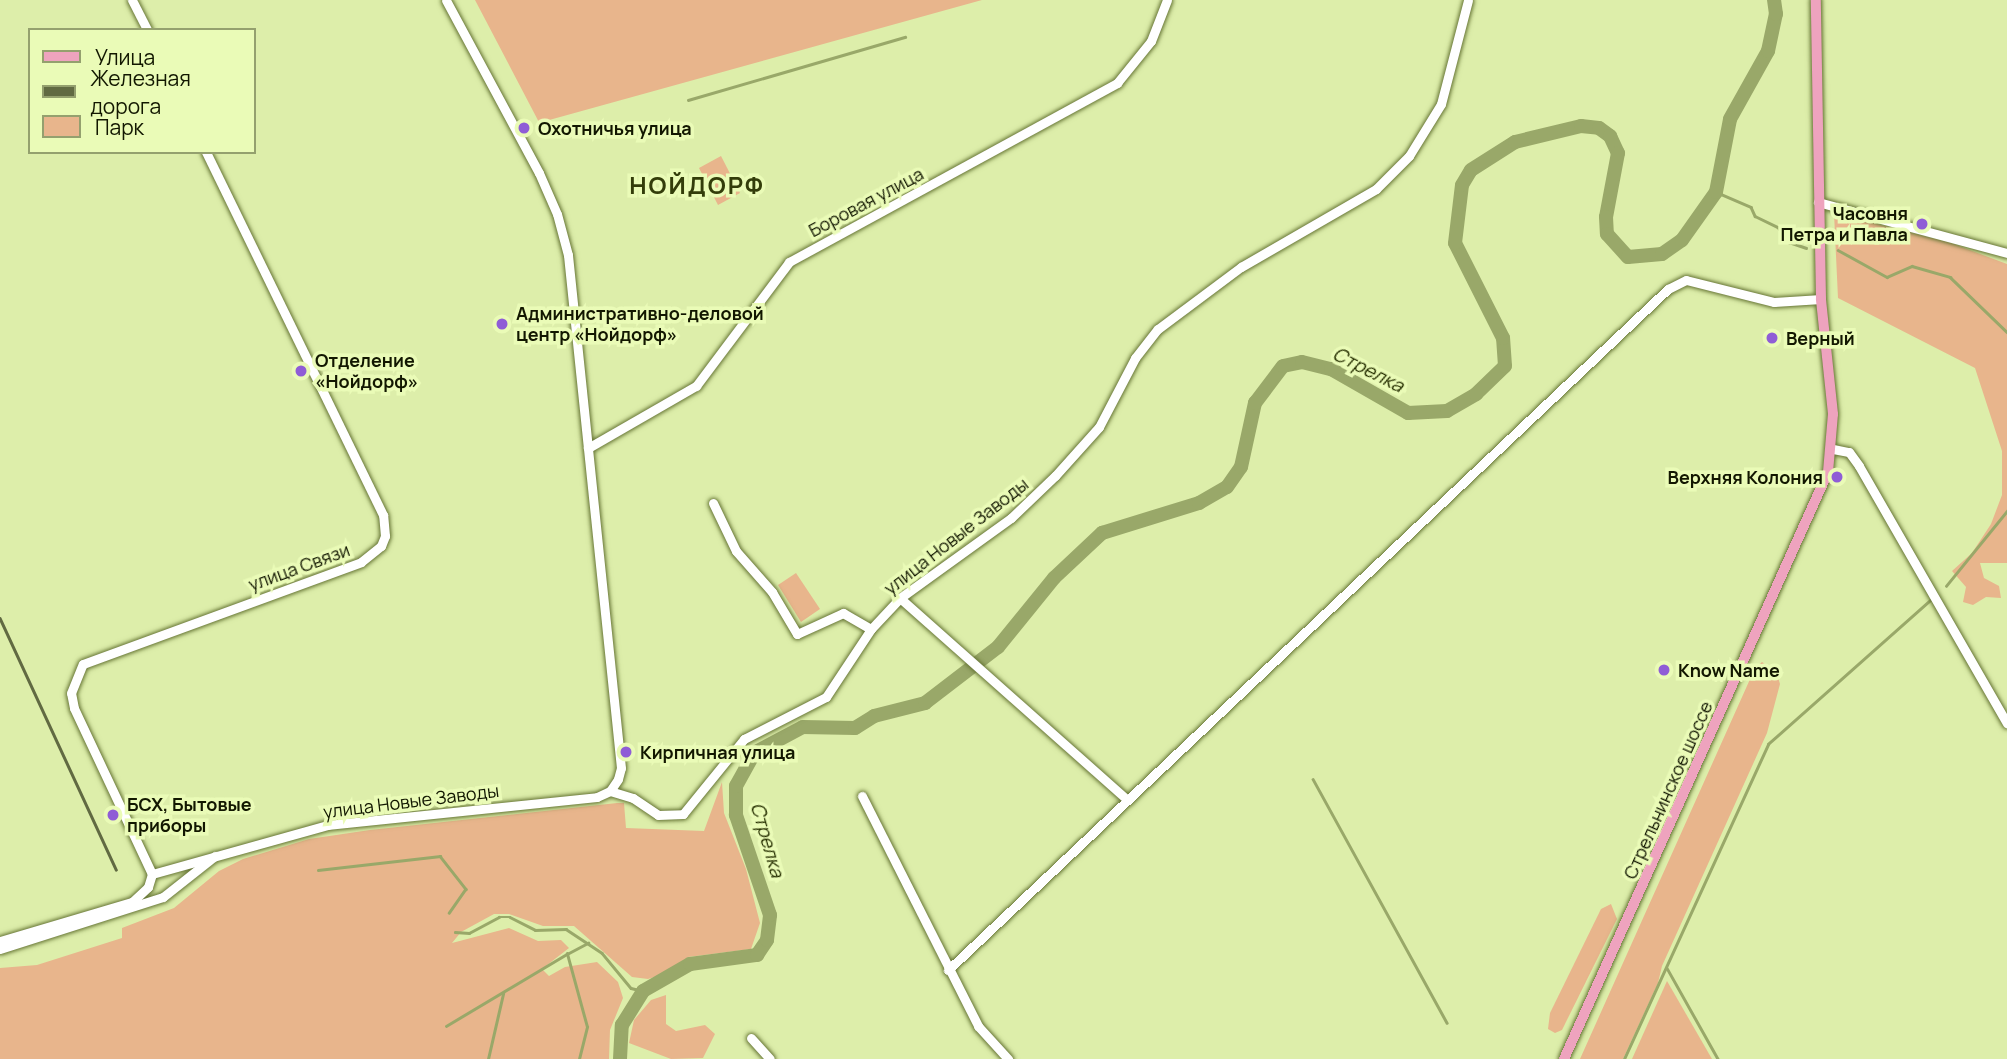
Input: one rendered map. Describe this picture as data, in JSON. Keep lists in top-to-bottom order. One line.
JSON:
{"streets":{"main road":["Стрельнинское шоссе"],"street":["Боровая улица","улица Новые Заводы","улица Связи"]},"crossings":[["улица Новые Заводы","улица Связи"]],"districts":["НОЙДОРФ"],"water":["Стрелка"],"places":["Охотничья улица","Часовня Петра и Павла","Административно-деловой центр «Нойдорф»","Верный","Отделение «Нойдорф»","Верхняя Колония","Know Name","Кирпичная улица","БСХ, Бытовые приборы"],"legend":["Улица","Железная дорога","Парк"]}
